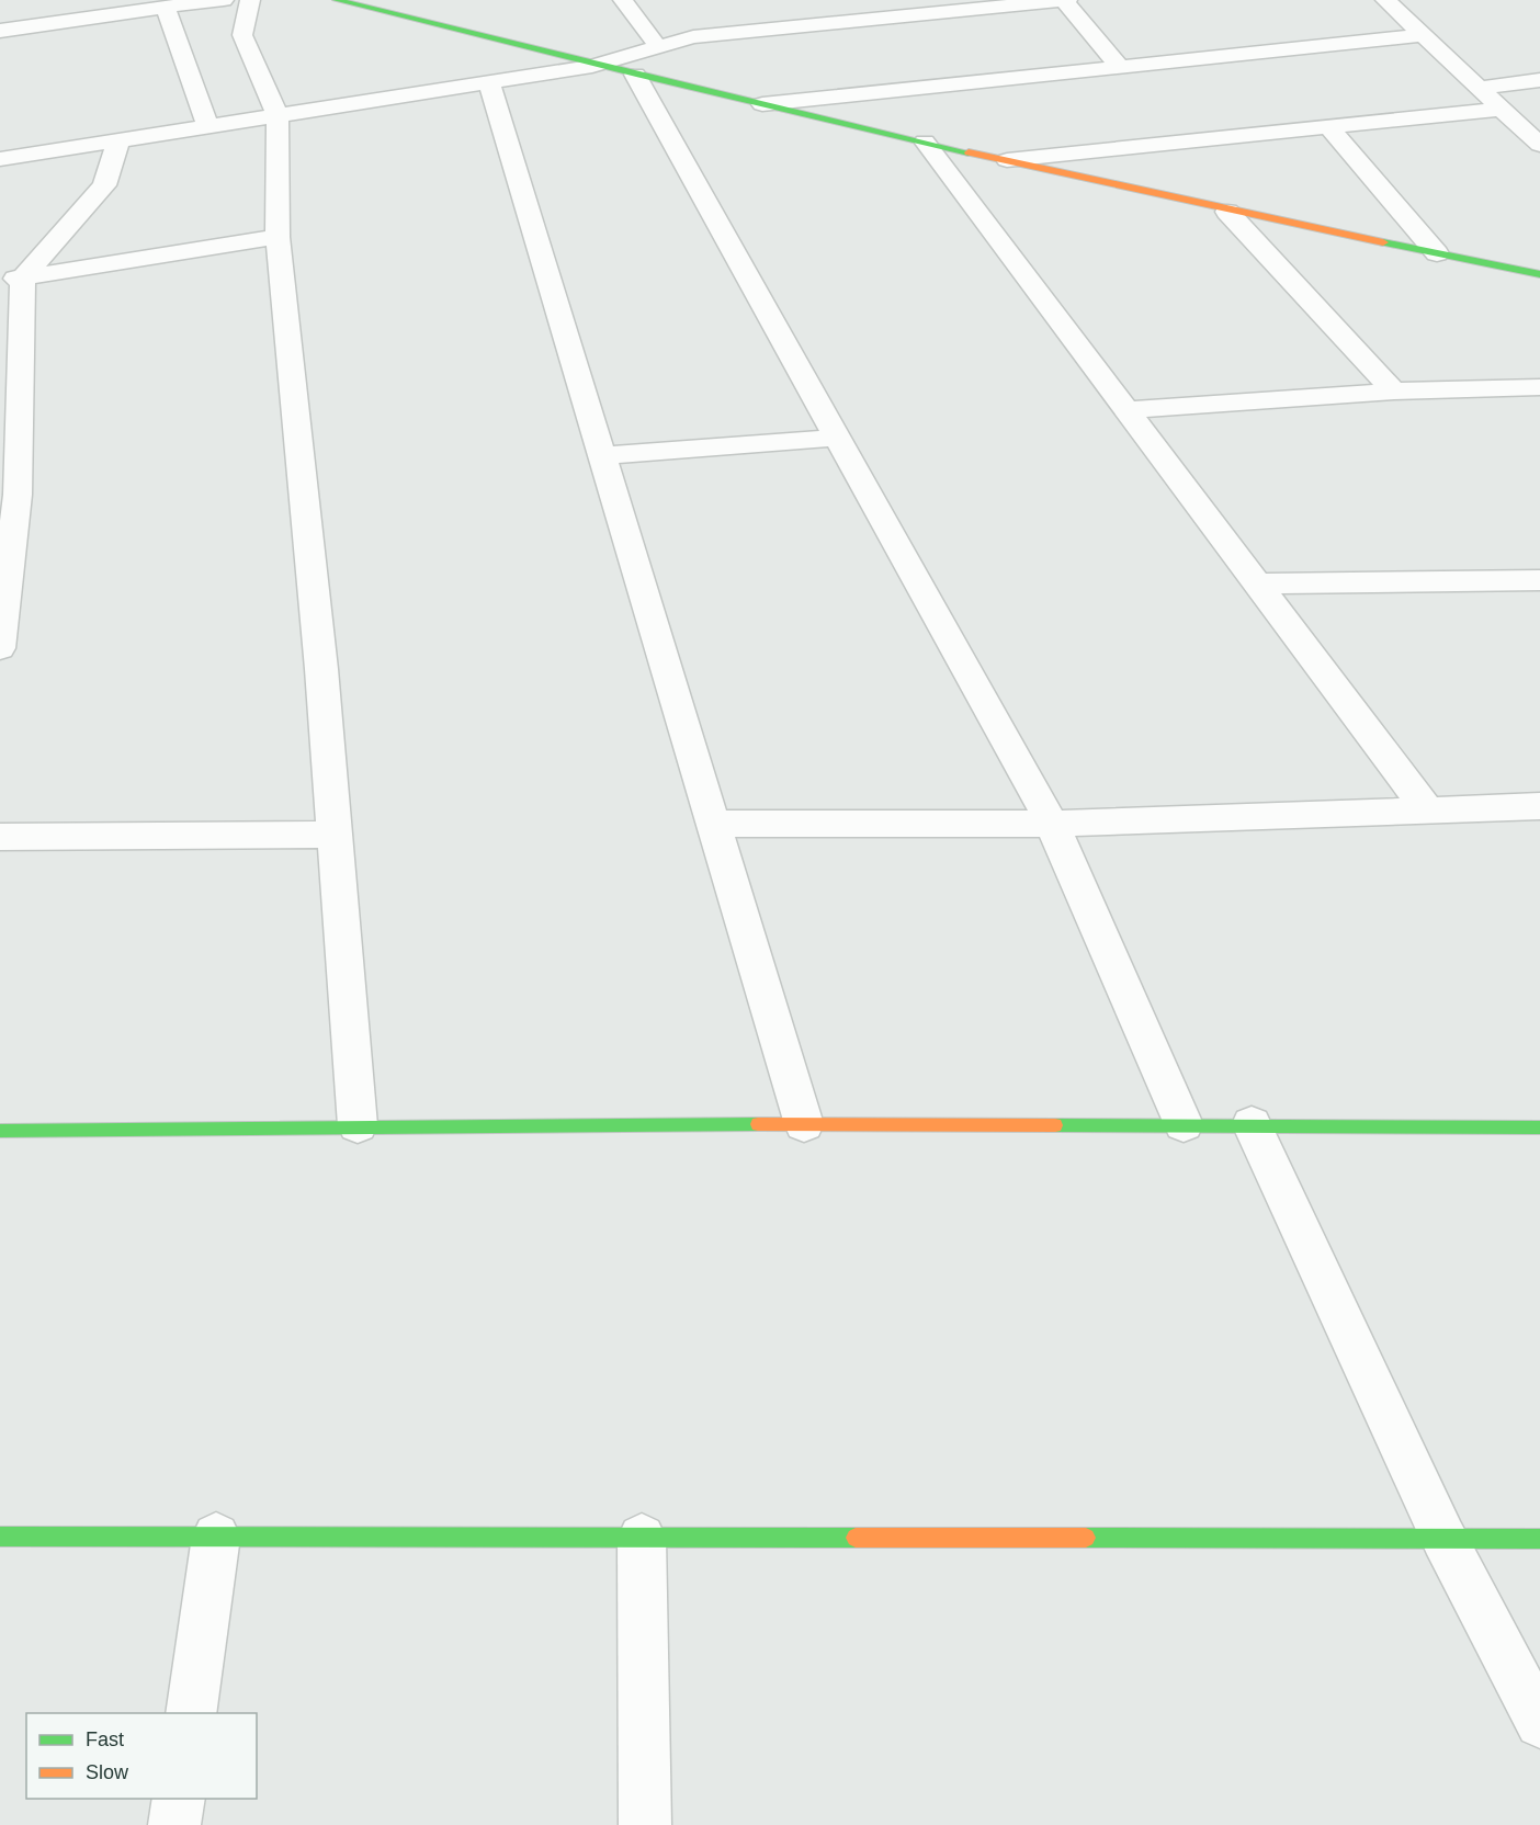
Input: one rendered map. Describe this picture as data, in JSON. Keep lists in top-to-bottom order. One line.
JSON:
{"legend":["Fast","Slow"]}
